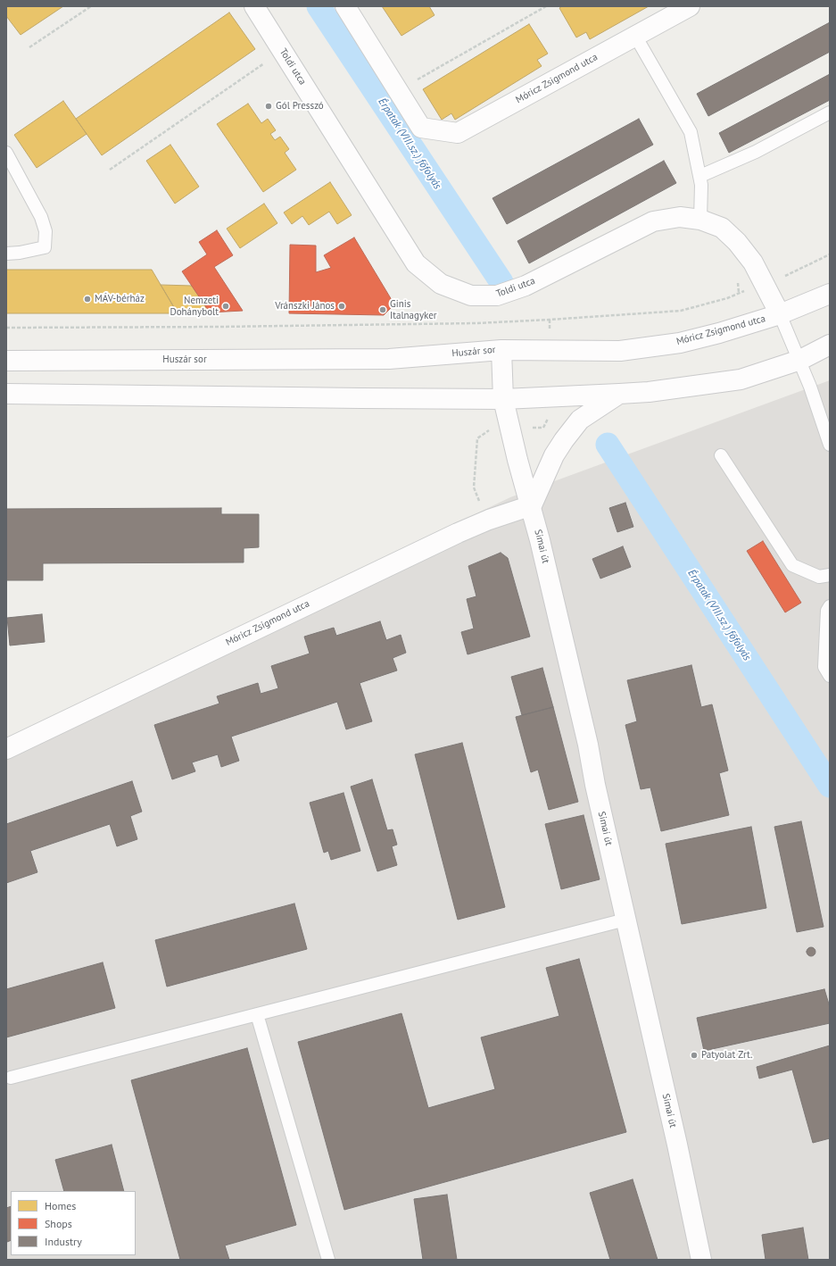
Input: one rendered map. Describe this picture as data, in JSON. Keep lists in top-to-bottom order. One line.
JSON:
{"streets":{"main road":["Toldi utca","Móricz Zsigmond utca","Huszár sor","Simai út"]},"crossings":[["Toldi utca","Móricz Zsigmond utca"],["Móricz Zsigmond utca","Huszár sor"],["Móricz Zsigmond utca","Simai út"],["Huszár sor","Simai út"]],"water":["Érpatak (VIII.sz.) főfolyás"],"places":["Gól Presszó","MÁV-bérház","Nemzeti Dohánybolt","Vránszki János","Ginis Italnagyker","Patyolat Zrt."],"legend":["Homes","Shops","Industry"]}
